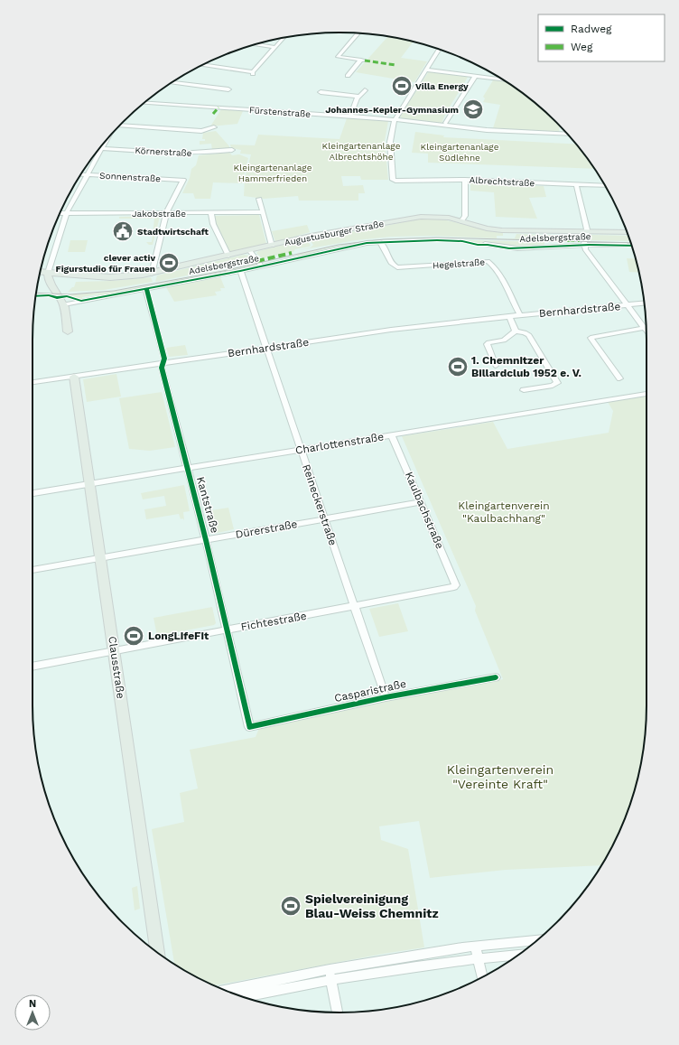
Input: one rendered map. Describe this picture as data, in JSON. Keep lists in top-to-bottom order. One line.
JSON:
{"streets":{"main road":["Augustusburger Straße","Clausstraße"],"street":["Fürstenstraße","Körnerstraße","Sonnenstraße","Albrechtstraße","Jakobstraße","Adelsbergstraße","Hegelstraße","Bernhardstraße","Charlottenstraße","Kantstraße","Reineckerstraße","Kaulbachstraße","Dürerstraße","Fichtestraße","Casparistraße"]},"crossings":[["Fürstenstraße","Albrechtstraße"],["Sonnenstraße","Jakobstraße"],["Adelsbergstraße","Hegelstraße"],["Adelsbergstraße","Kantstraße"],["Adelsbergstraße","Reineckerstraße"],["Hegelstraße","Bernhardstraße"],["Bernhardstraße","Kantstraße"],["Bernhardstraße","Reineckerstraße"],["Bernhardstraße","Clausstraße"],["Charlottenstraße","Kantstraße"],["Charlottenstraße","Reineckerstraße"],["Charlottenstraße","Kaulbachstraße"],["Charlottenstraße","Clausstraße"],["Kantstraße","Dürerstraße"],["Kantstraße","Fichtestraße"],["Kantstraße","Casparistraße"],["Reineckerstraße","Dürerstraße"],["Reineckerstraße","Fichtestraße"],["Reineckerstraße","Casparistraße"],["Kaulbachstraße","Dürerstraße"],["Kaulbachstraße","Fichtestraße"],["Dürerstraße","Clausstraße"],["Fichtestraße","Clausstraße"]],"parks":["Kleingartenanlage Albrechtshöhe","Kleingartenanlage Südlehne","Kleingartenanlage Hammerfrieden","Kleingartenverein \"Kaulbachhang\"","Kleingartenverein \"Vereinte Kraft\""],"places":{"sports":["Villa Energy","clever activ Figurstudio für Frauen","1. Chemnitzer Billardclub 1952 e. V.","LongLifeFit","Spielvereinigung Blau-Weiss Chemnitz"],"school or university":["Johannes-Kepler-Gymnasium"],"public building":["Stadtwirtschaft"]},"legend":["Radweg","Weg"],"north":"top"}
